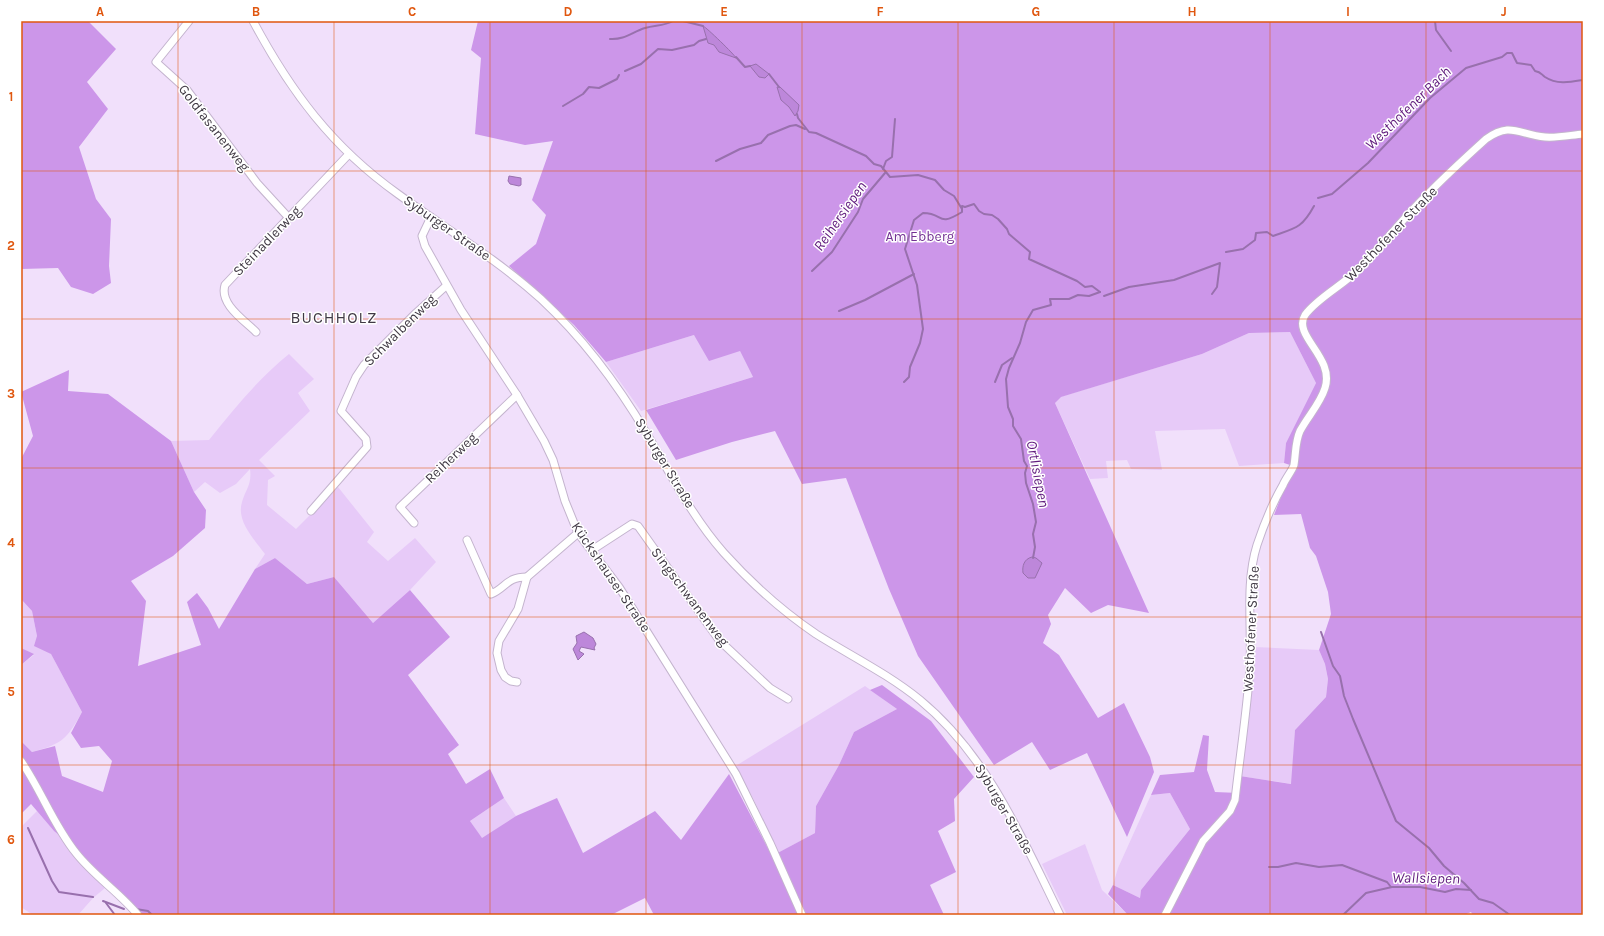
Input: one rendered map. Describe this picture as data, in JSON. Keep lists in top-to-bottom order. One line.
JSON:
{"streets":{"street":["Goldfasanenweg","Syburger Straße","Westhofener Straße","Steinadlerweg","Schwalbenweg","Reiherweg","Kückshauser Straße","Singschwanenweg"]},"crossings":[["Goldfasanenweg","Steinadlerweg"],["Syburger Straße","Steinadlerweg"],["Syburger Straße","Kückshauser Straße"],["Schwalbenweg","Kückshauser Straße"],["Reiherweg","Kückshauser Straße"],["Kückshauser Straße","Singschwanenweg"]],"districts":["BUCHHOLZ"],"water":["Westhofener Bach","Reihersiepen","Ortlisiepen","Wallsiepen"],"parks":["Am Ebberg"],"grid":{"columns":["A","B","C","D","E","F","G","H","I","J"],"rows":["1","2","3","4","5","6"]}}
